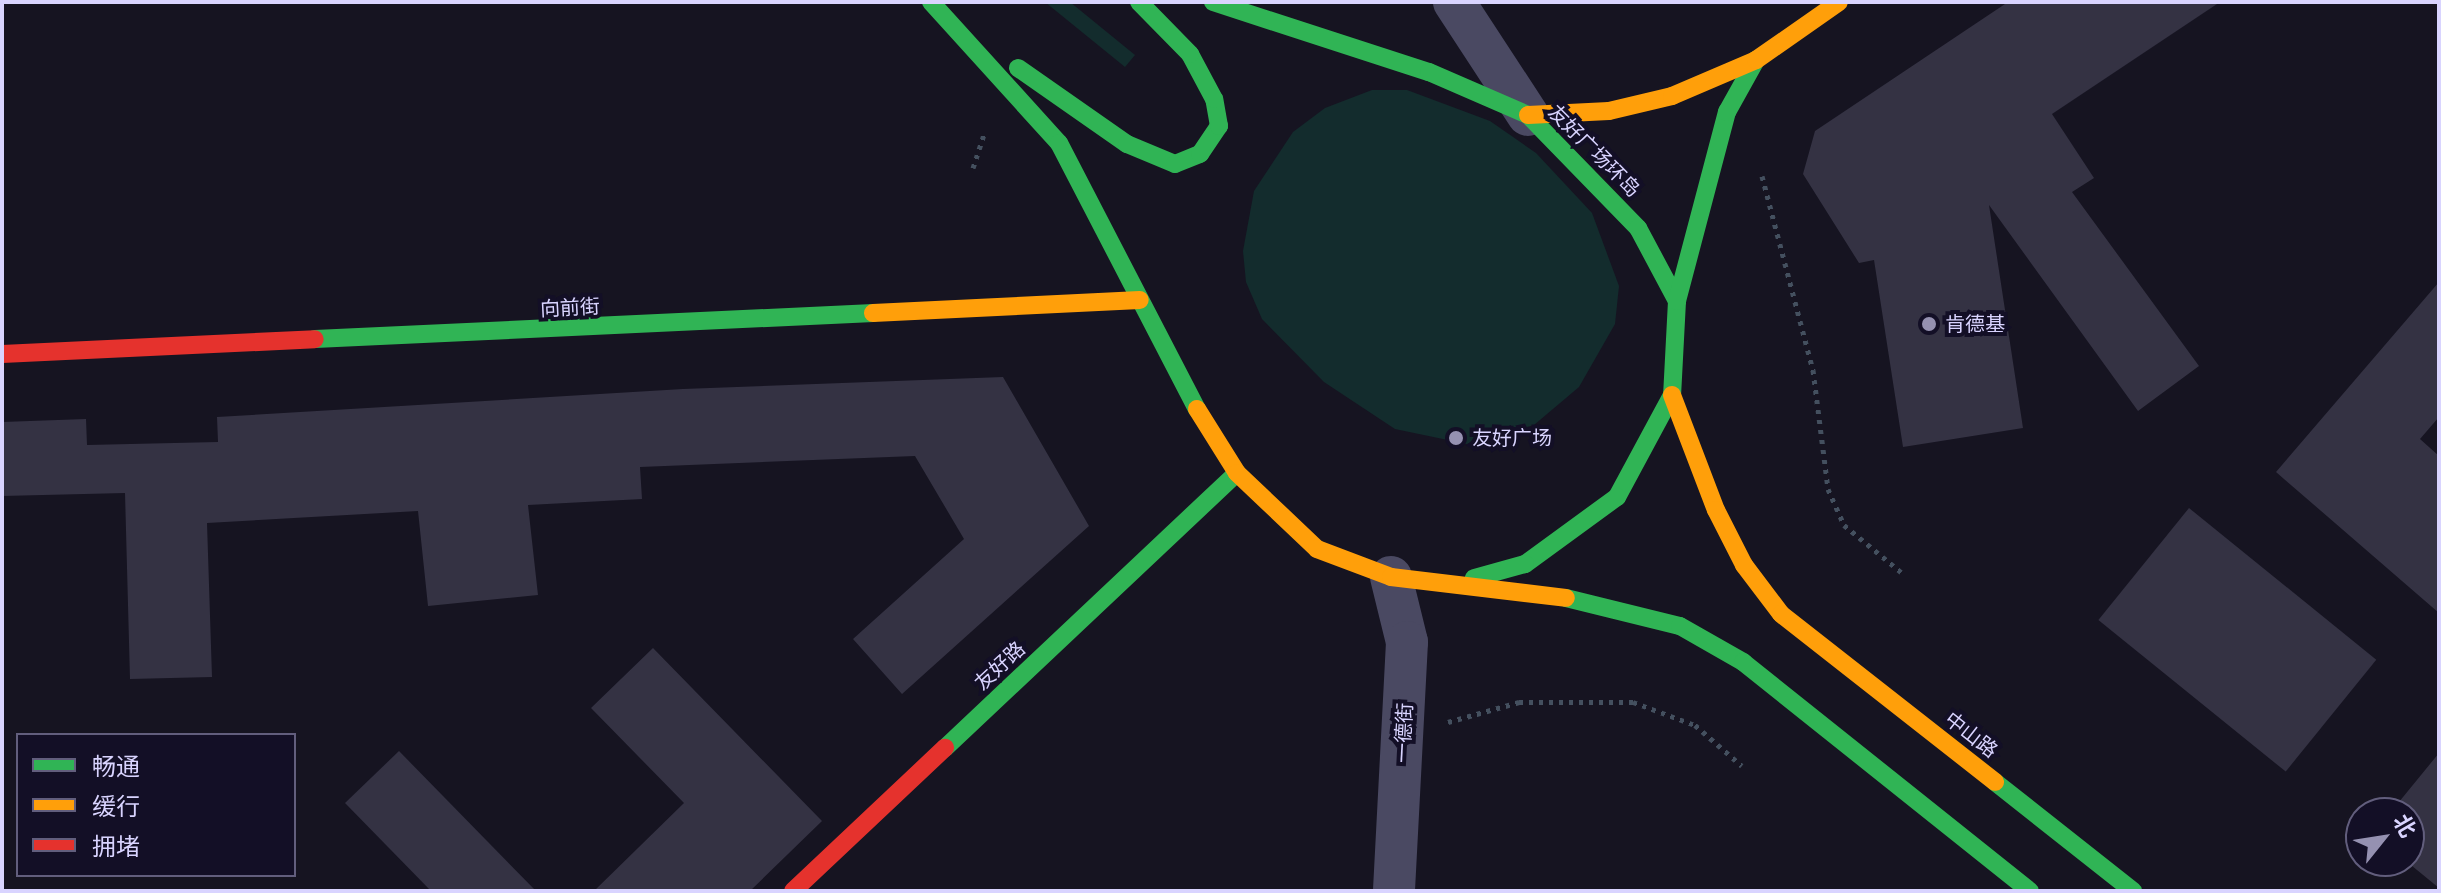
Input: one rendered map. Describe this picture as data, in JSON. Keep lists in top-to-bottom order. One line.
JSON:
{"streets":{"main road":["友好广场环岛","向前街","友好路","中山路"],"street":["一德街"]},"places":["肯德基","友好广场"],"legend":["畅通","缓行","拥堵"],"north":"top right"}
